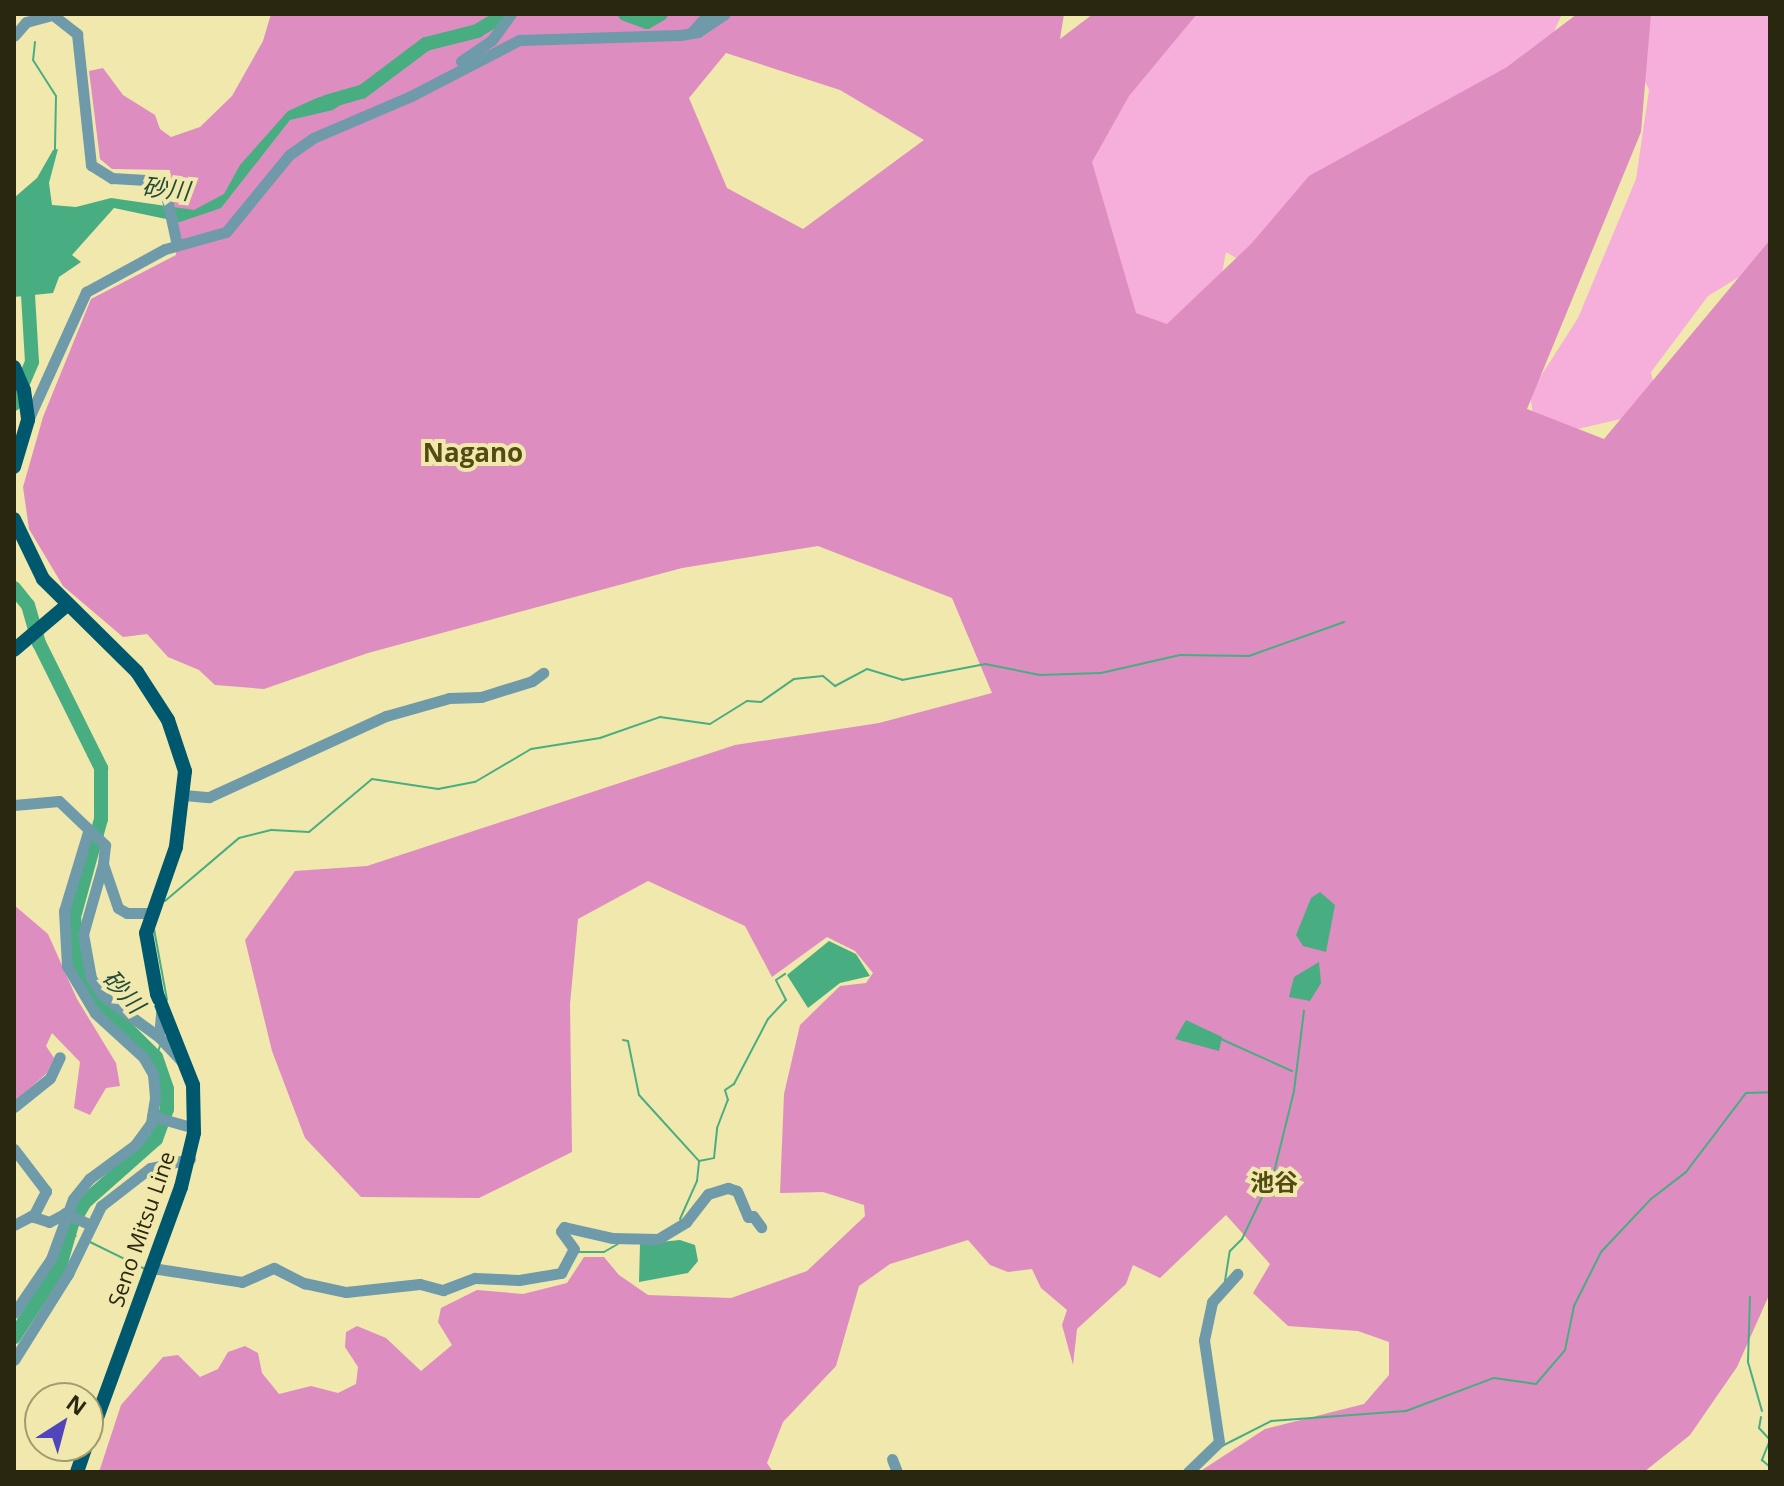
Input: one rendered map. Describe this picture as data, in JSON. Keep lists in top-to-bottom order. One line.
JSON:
{"streets":{"main road":["Seno Mitsu Line"]},"districts":["Nagano","池谷"],"water":["砂川"],"north":"top right"}
